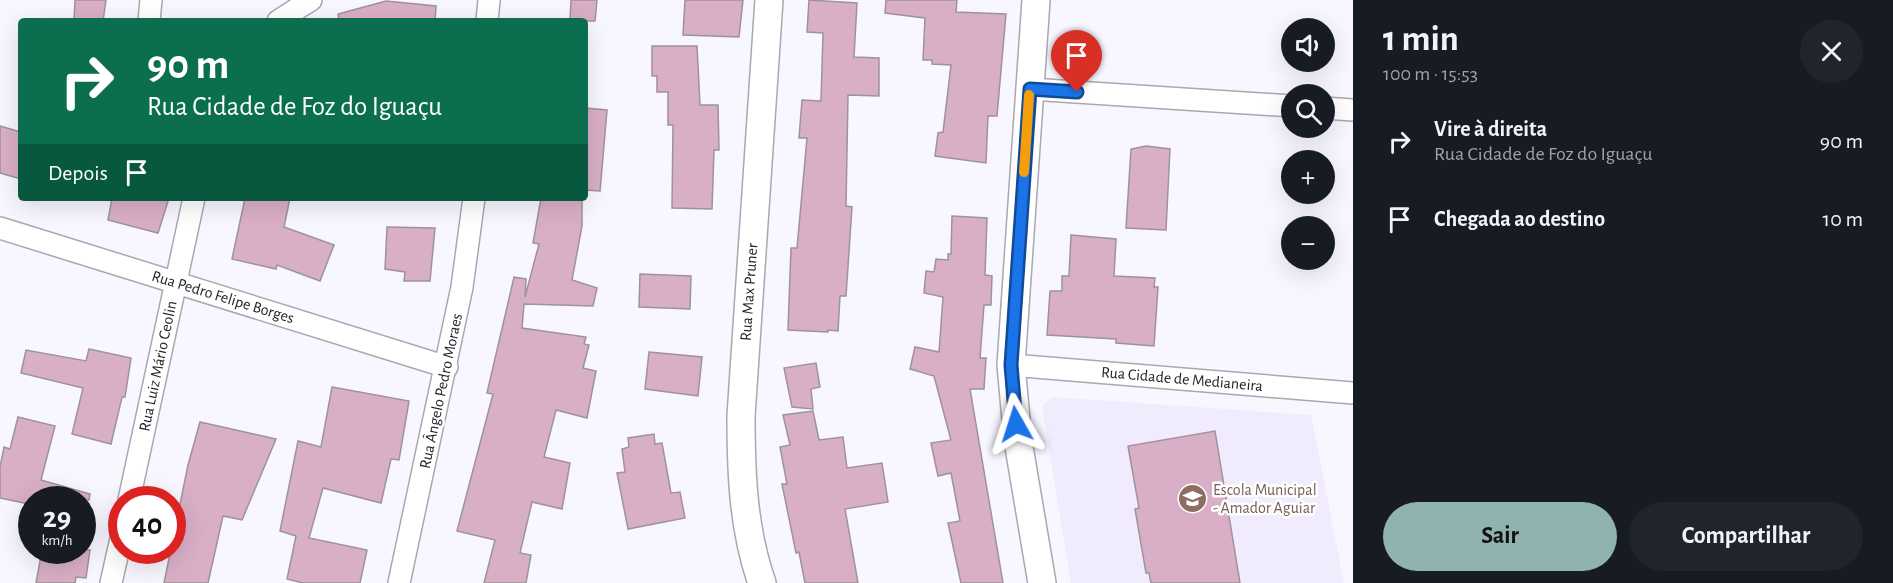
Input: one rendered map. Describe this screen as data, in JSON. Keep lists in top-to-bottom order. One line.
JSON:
{"streets":{"street":["Rua Max Pruner","Rua Pedro Felipe Borges","Rua Luiz Mário Ceolin","Rua Cidade de Medianeira","Rua Ângelo Pedro Moraes"]},"crossings":[["Rua Pedro Felipe Borges","Rua Luiz Mário Ceolin"],["Rua Pedro Felipe Borges","Rua Ângelo Pedro Moraes"]],"places":{"school or university":["Escola Municipal - Amador Aguiar"]},"page":{"heading":["1 min","100 m · 15:53"],"map_buttons":["+","−"],"turn":["90 m","Rua Cidade de Foz do Iguaçu"],"list":[{"name":"Vire à direita","note":"Rua Cidade de Foz do Iguaçu","value":"90 m"},{"name":"Chegada ao destino","value":"10 m"}],"then":"Depois","speed":"29 km/h","limit":"40","buttons":["Sair","Compartilhar"]}}
